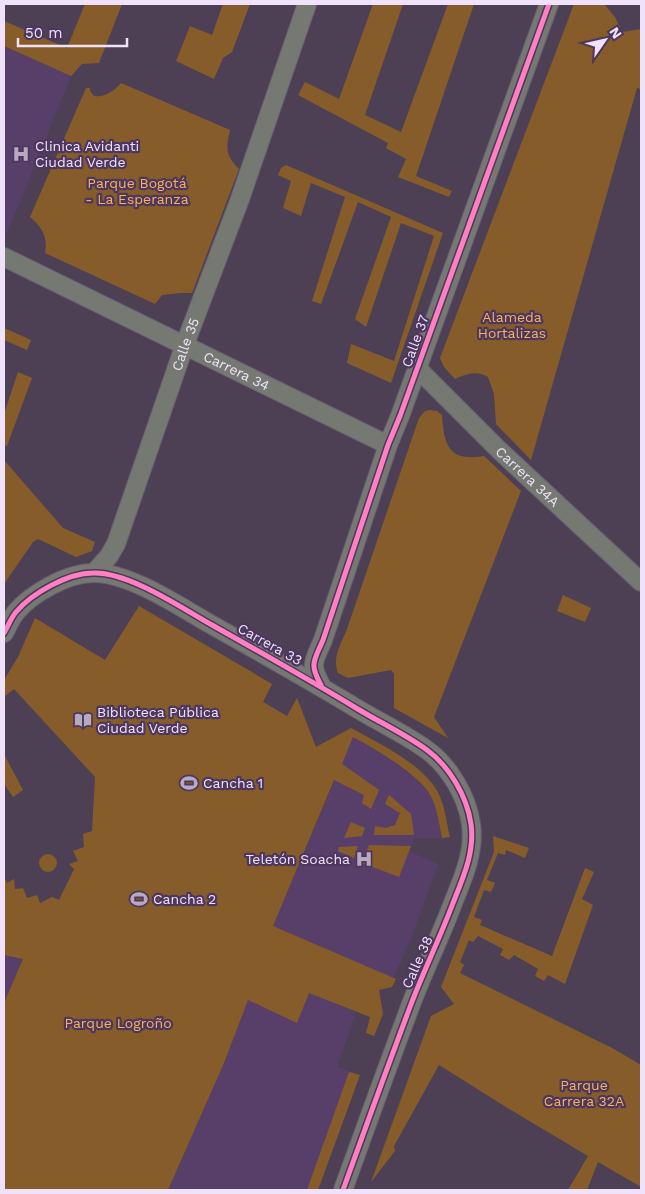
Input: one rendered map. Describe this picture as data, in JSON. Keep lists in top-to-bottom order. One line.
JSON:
{"streets":{"street":["Calle 37","Calle 35","Carrera 34","Carrera 34A","Carrera 33","Calle 38"]},"crossings":[["Calle 37","Carrera 34"],["Calle 37","Carrera 34A"],["Calle 37","Carrera 33"],["Calle 35","Carrera 34"],["Calle 35","Carrera 33"],["Carrera 33","Calle 38"]],"parks":["Parque Bogotá - La Esperanza","Alameda Hortalizas","Parque Logroño","Parque Carrera 32A"],"places":{"hospital":["Clinica Avidanti Ciudad Verde","Teletón Soacha"],"library":["Biblioteca Pública Ciudad Verde"],"sports":["Cancha 1","Cancha 2"]},"scale_bar":"50 m","north":"top right"}
